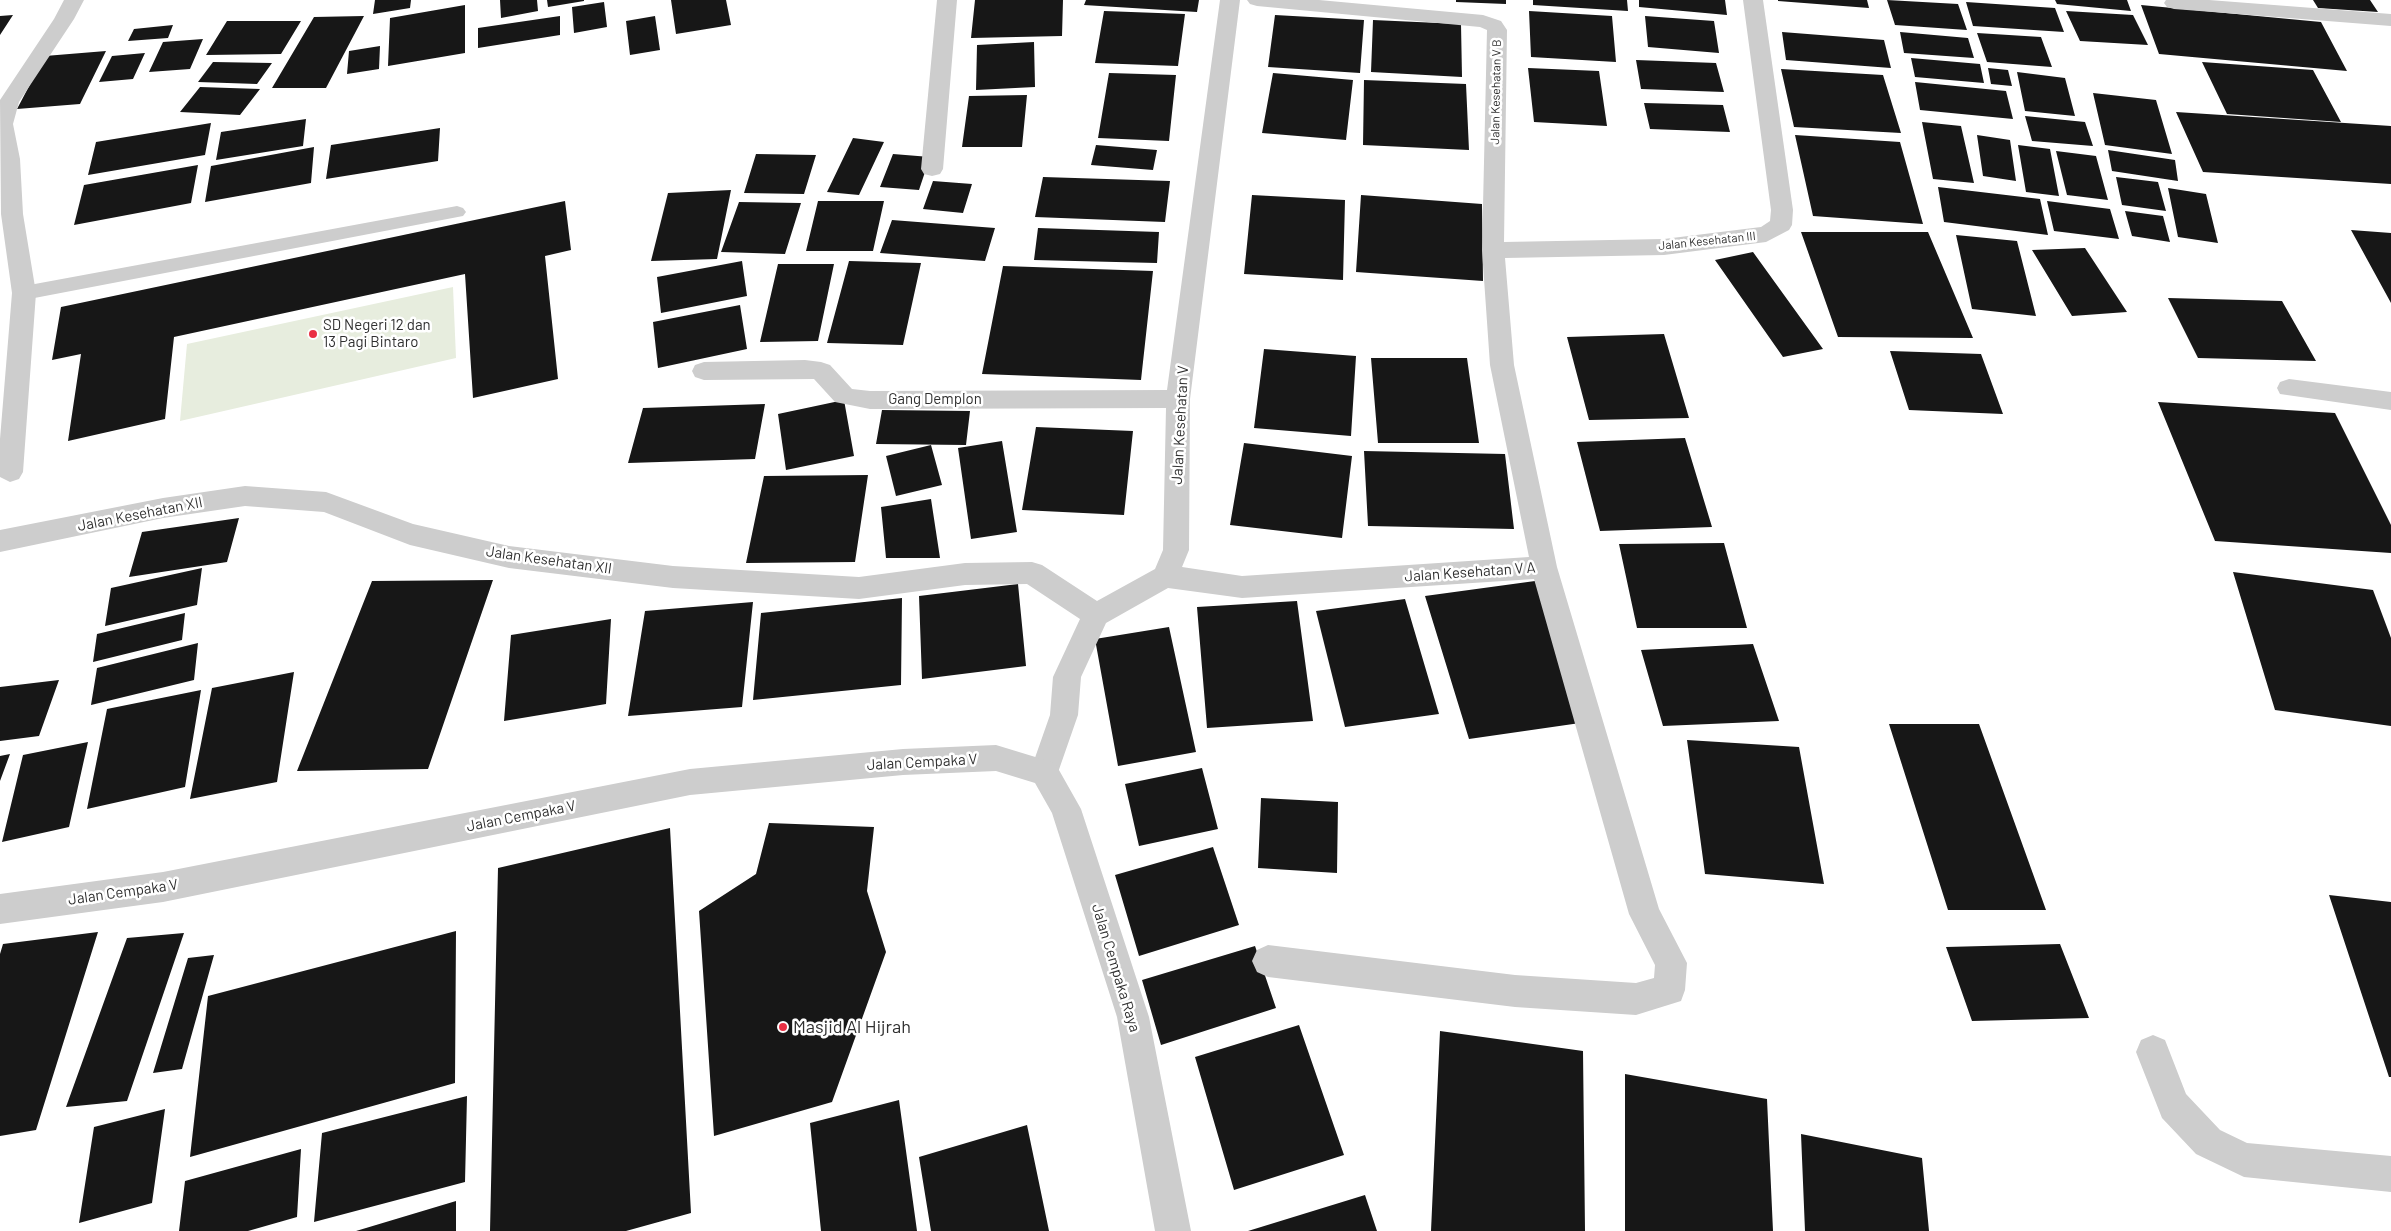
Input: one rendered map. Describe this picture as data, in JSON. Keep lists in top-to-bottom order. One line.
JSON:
{"streets":{"street":["Jalan Kesehatan V B","Jalan Kesehatan III","Gang Demplon","Jalan Kesehatan V","Jalan Kesehatan XII","Jalan Kesehatan V A","Jalan Cempaka V","Jalan Cempaka Raya"]},"crossings":[["Jalan Kesehatan V B","Jalan Kesehatan III"],["Jalan Kesehatan V B","Jalan Kesehatan V A"],["Jalan Kesehatan III","Jalan Kesehatan V A"],["Gang Demplon","Jalan Kesehatan V"],["Jalan Kesehatan V","Jalan Kesehatan V A"],["Jalan Cempaka V","Jalan Cempaka Raya"]],"places":["SD Negeri 12 dan 13 Pagi Bintaro","Masjid Al Hijrah"]}
